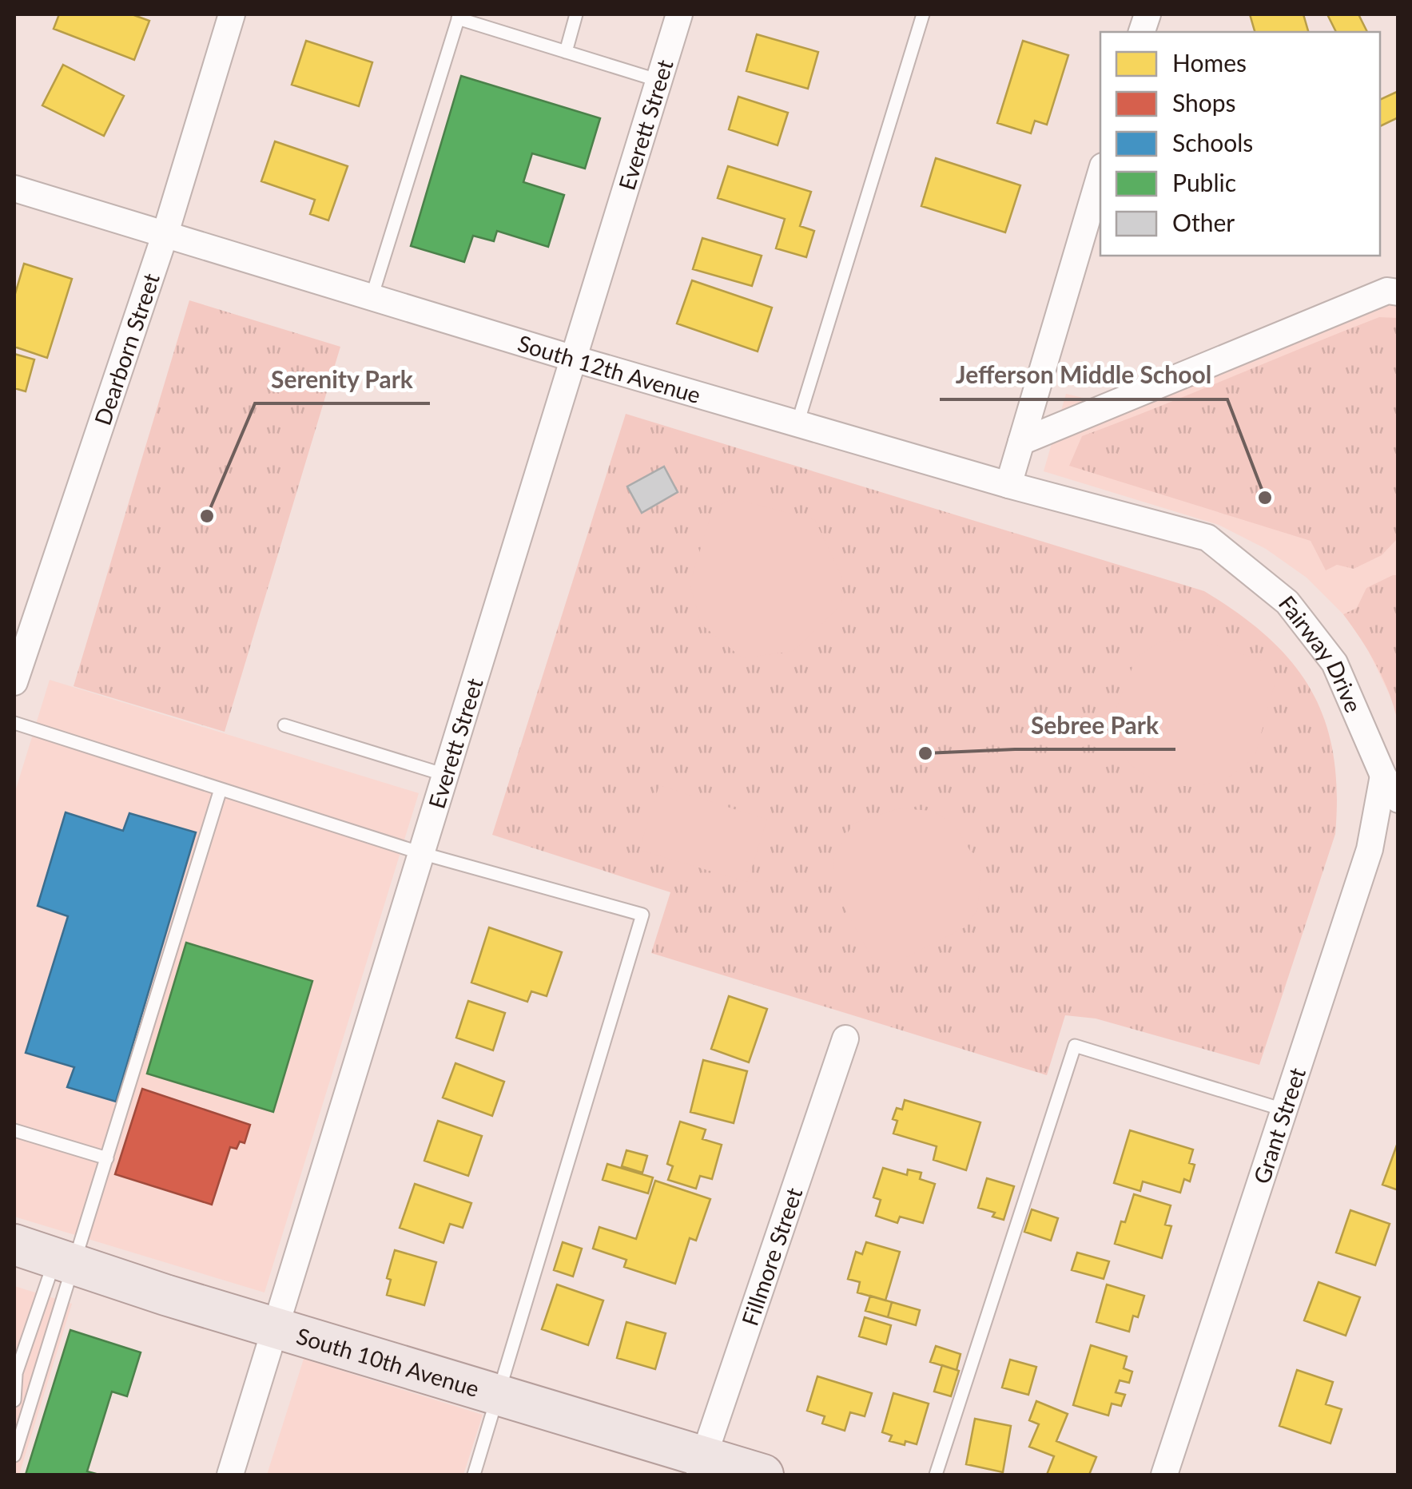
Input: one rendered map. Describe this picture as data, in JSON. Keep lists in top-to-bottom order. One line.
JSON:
{"streets":{"main road":["South 10th Avenue"],"street":["Everett Street","Dearborn Street","South 12th Avenue","Fairway Drive","Grant Street","Fillmore Street"]},"crossings":[["Everett Street","South 12th Avenue"],["Everett Street","South 10th Avenue"],["Dearborn Street","South 12th Avenue"],["South 12th Avenue","Fairway Drive"],["Fairway Drive","Grant Street"],["Fillmore Street","South 10th Avenue"]],"places":["Jefferson Middle School","Serenity Park","Sebree Park"],"legend":["Homes","Shops","Schools","Public","Other"]}
